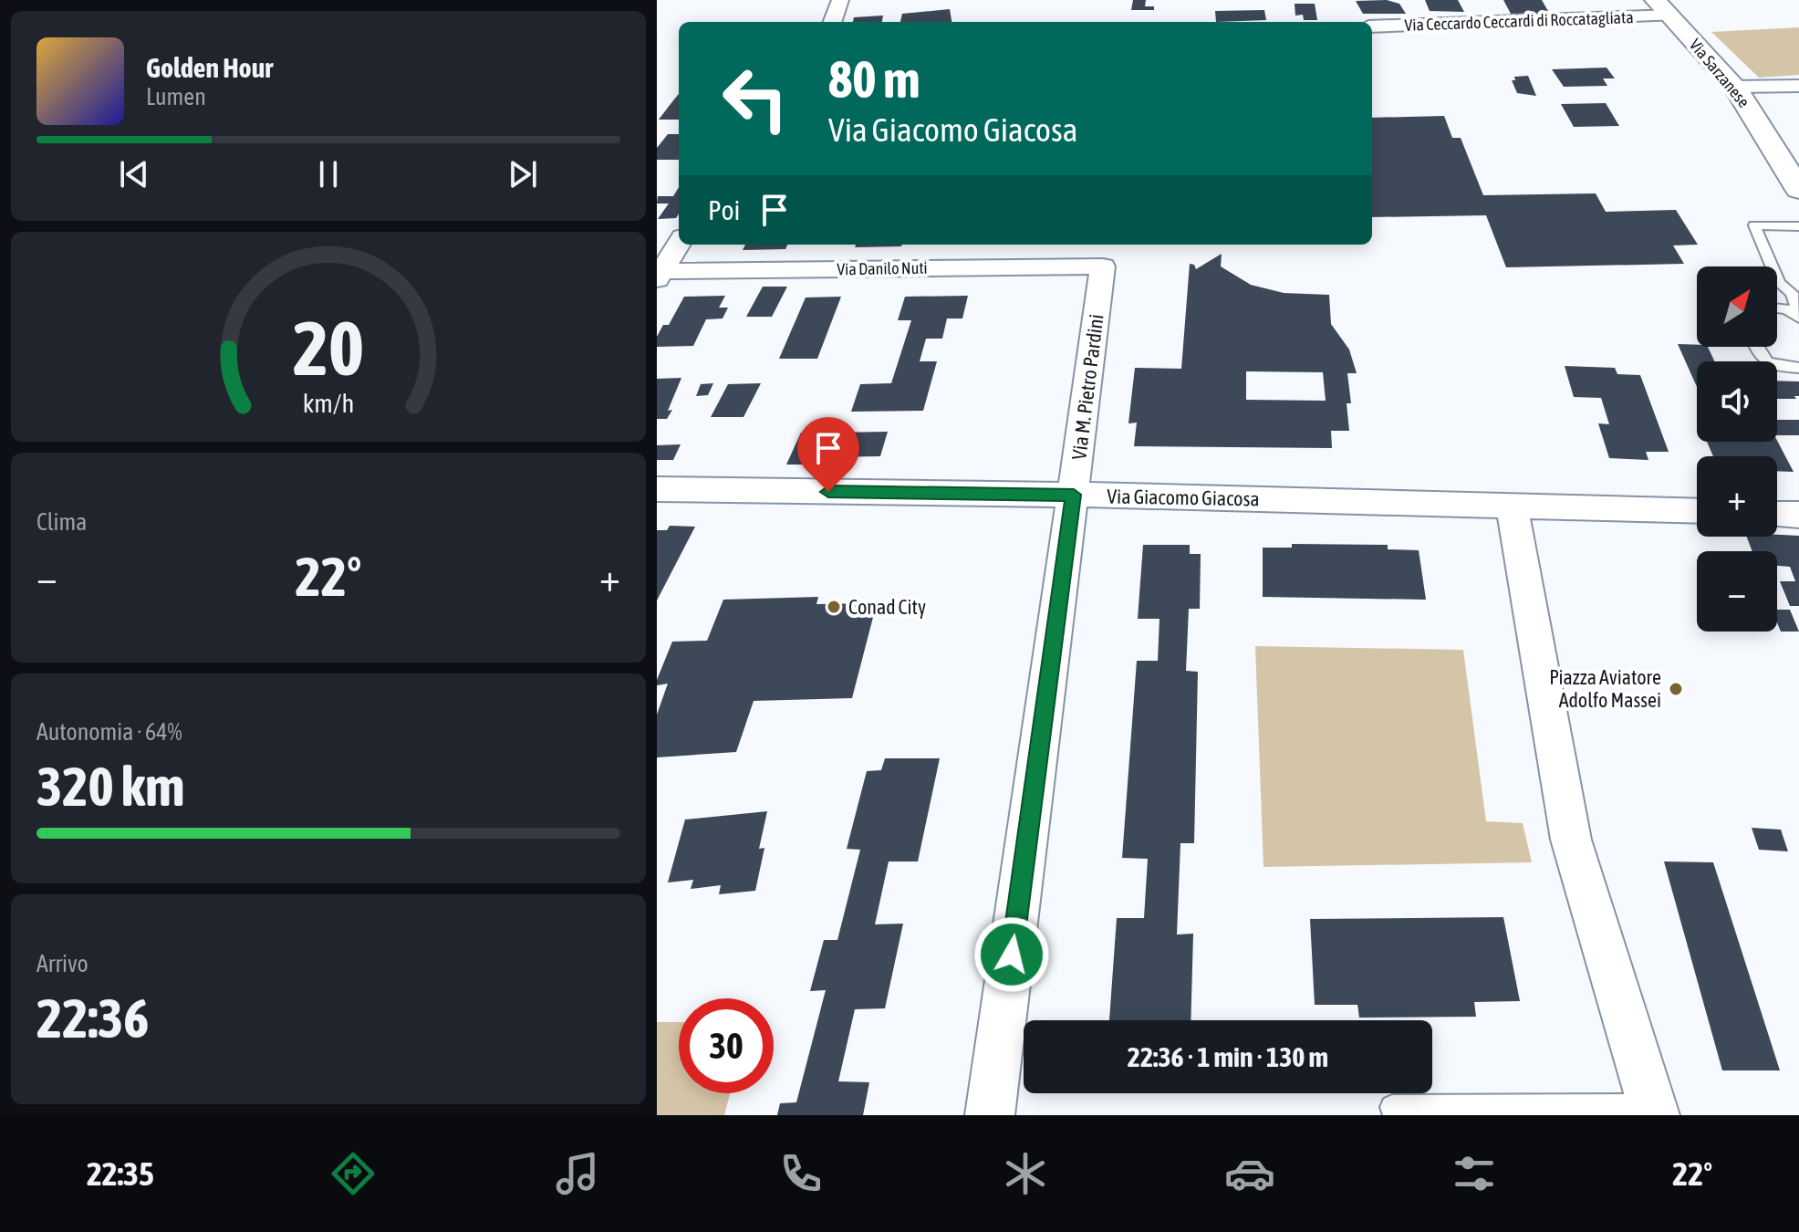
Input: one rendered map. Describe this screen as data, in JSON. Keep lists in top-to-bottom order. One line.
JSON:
{"streets":{"main road":["Via Sarzanese"],"street":["Via Ceccardo Ceccardi di Roccatagliata","Via Danilo Nuti","Via M. Pietro Pardini","Via Giacomo Giacosa"]},"crossings":[["Via Ceccardo Ceccardi di Roccatagliata","Via Sarzanese"],["Via Danilo Nuti","Via M. Pietro Pardini"],["Via M. Pietro Pardini","Via Giacomo Giacosa"]],"places":["Conad City","Piazza Aviatore Adolfo Massei"],"north":"top right","page":{"turn":["80 m","Via Giacomo Giacosa"],"song":["Golden Hour","Lumen"],"then":"Poi","map_buttons":["+","−"],"tile":["Clima",["Autonomia · 64%","320 km"],["Arrivo","22:36"]],"heat":["−","22°","+"],"limit":"30","trip":"22:36 · 1 min · 130 m","tabs":["22:35","22°"],"gauge":["20","km/h"]}}
